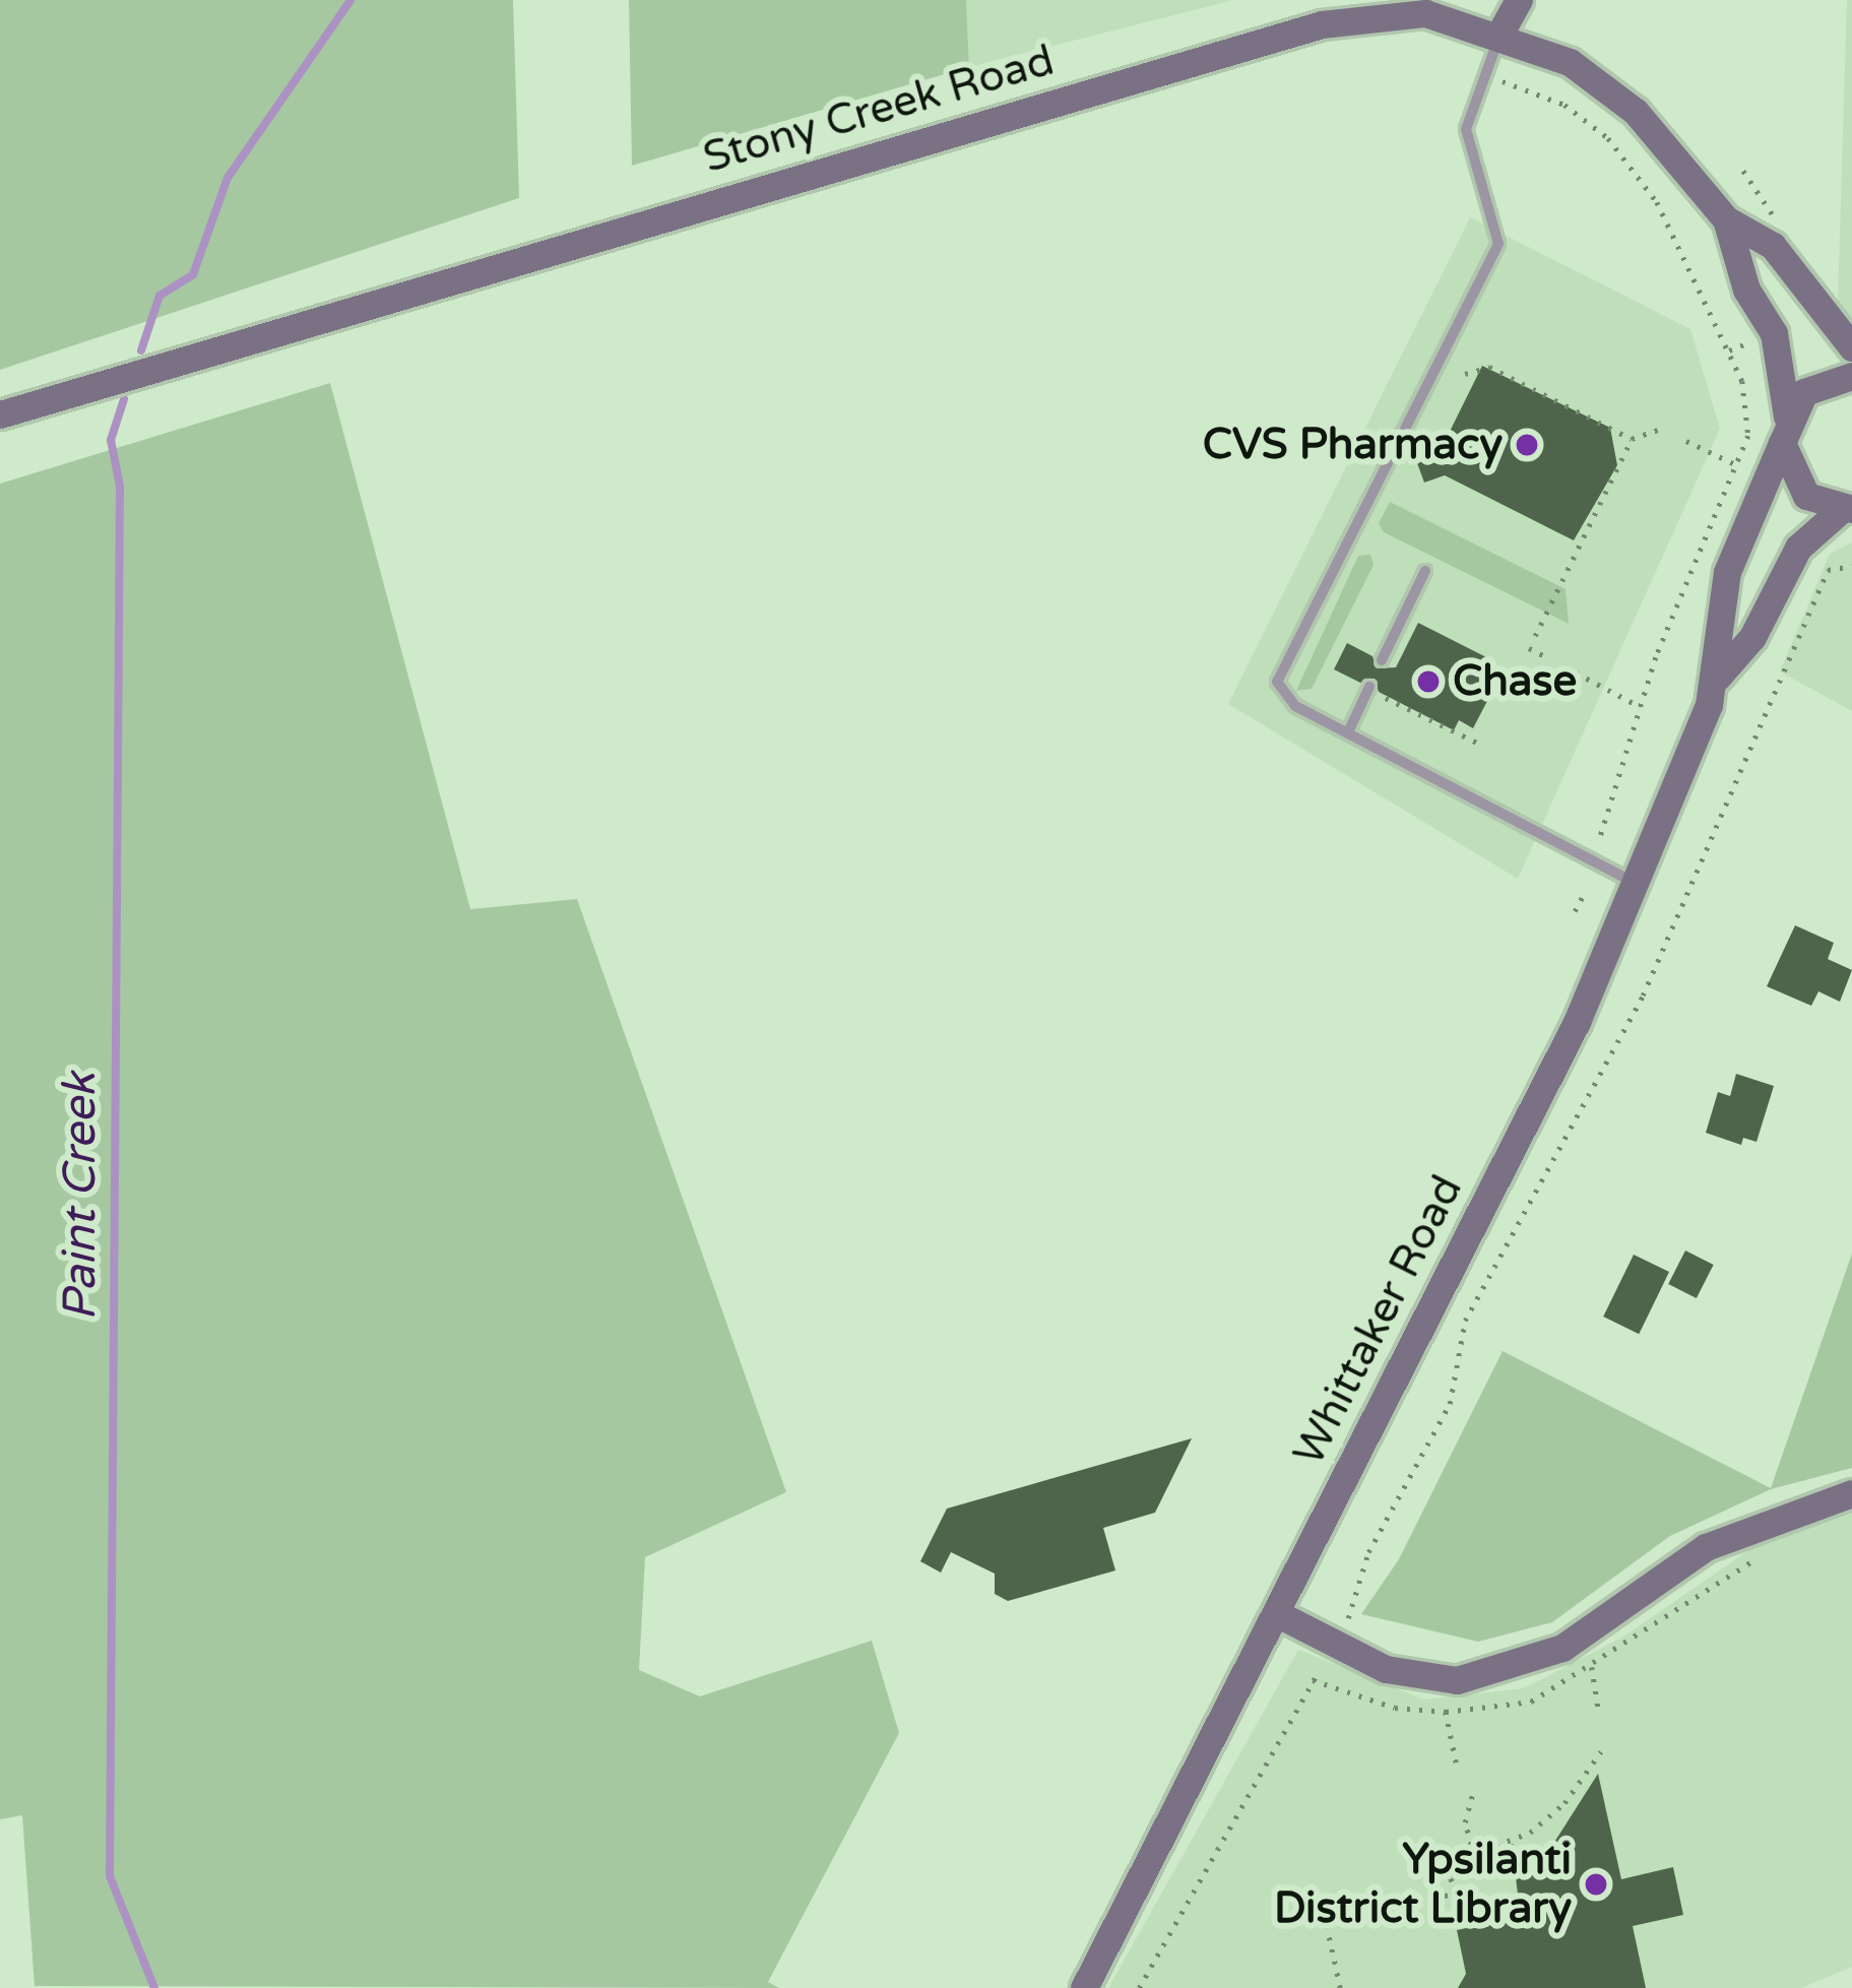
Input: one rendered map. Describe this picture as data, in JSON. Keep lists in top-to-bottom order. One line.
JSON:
{"streets":{"main road":["Stony Creek Road","Whittaker Road"]},"crossings":[["Stony Creek Road","Whittaker Road"]],"water":["Paint Creek"],"places":["CVS Pharmacy","Chase","Ypsilanti District Library"]}
